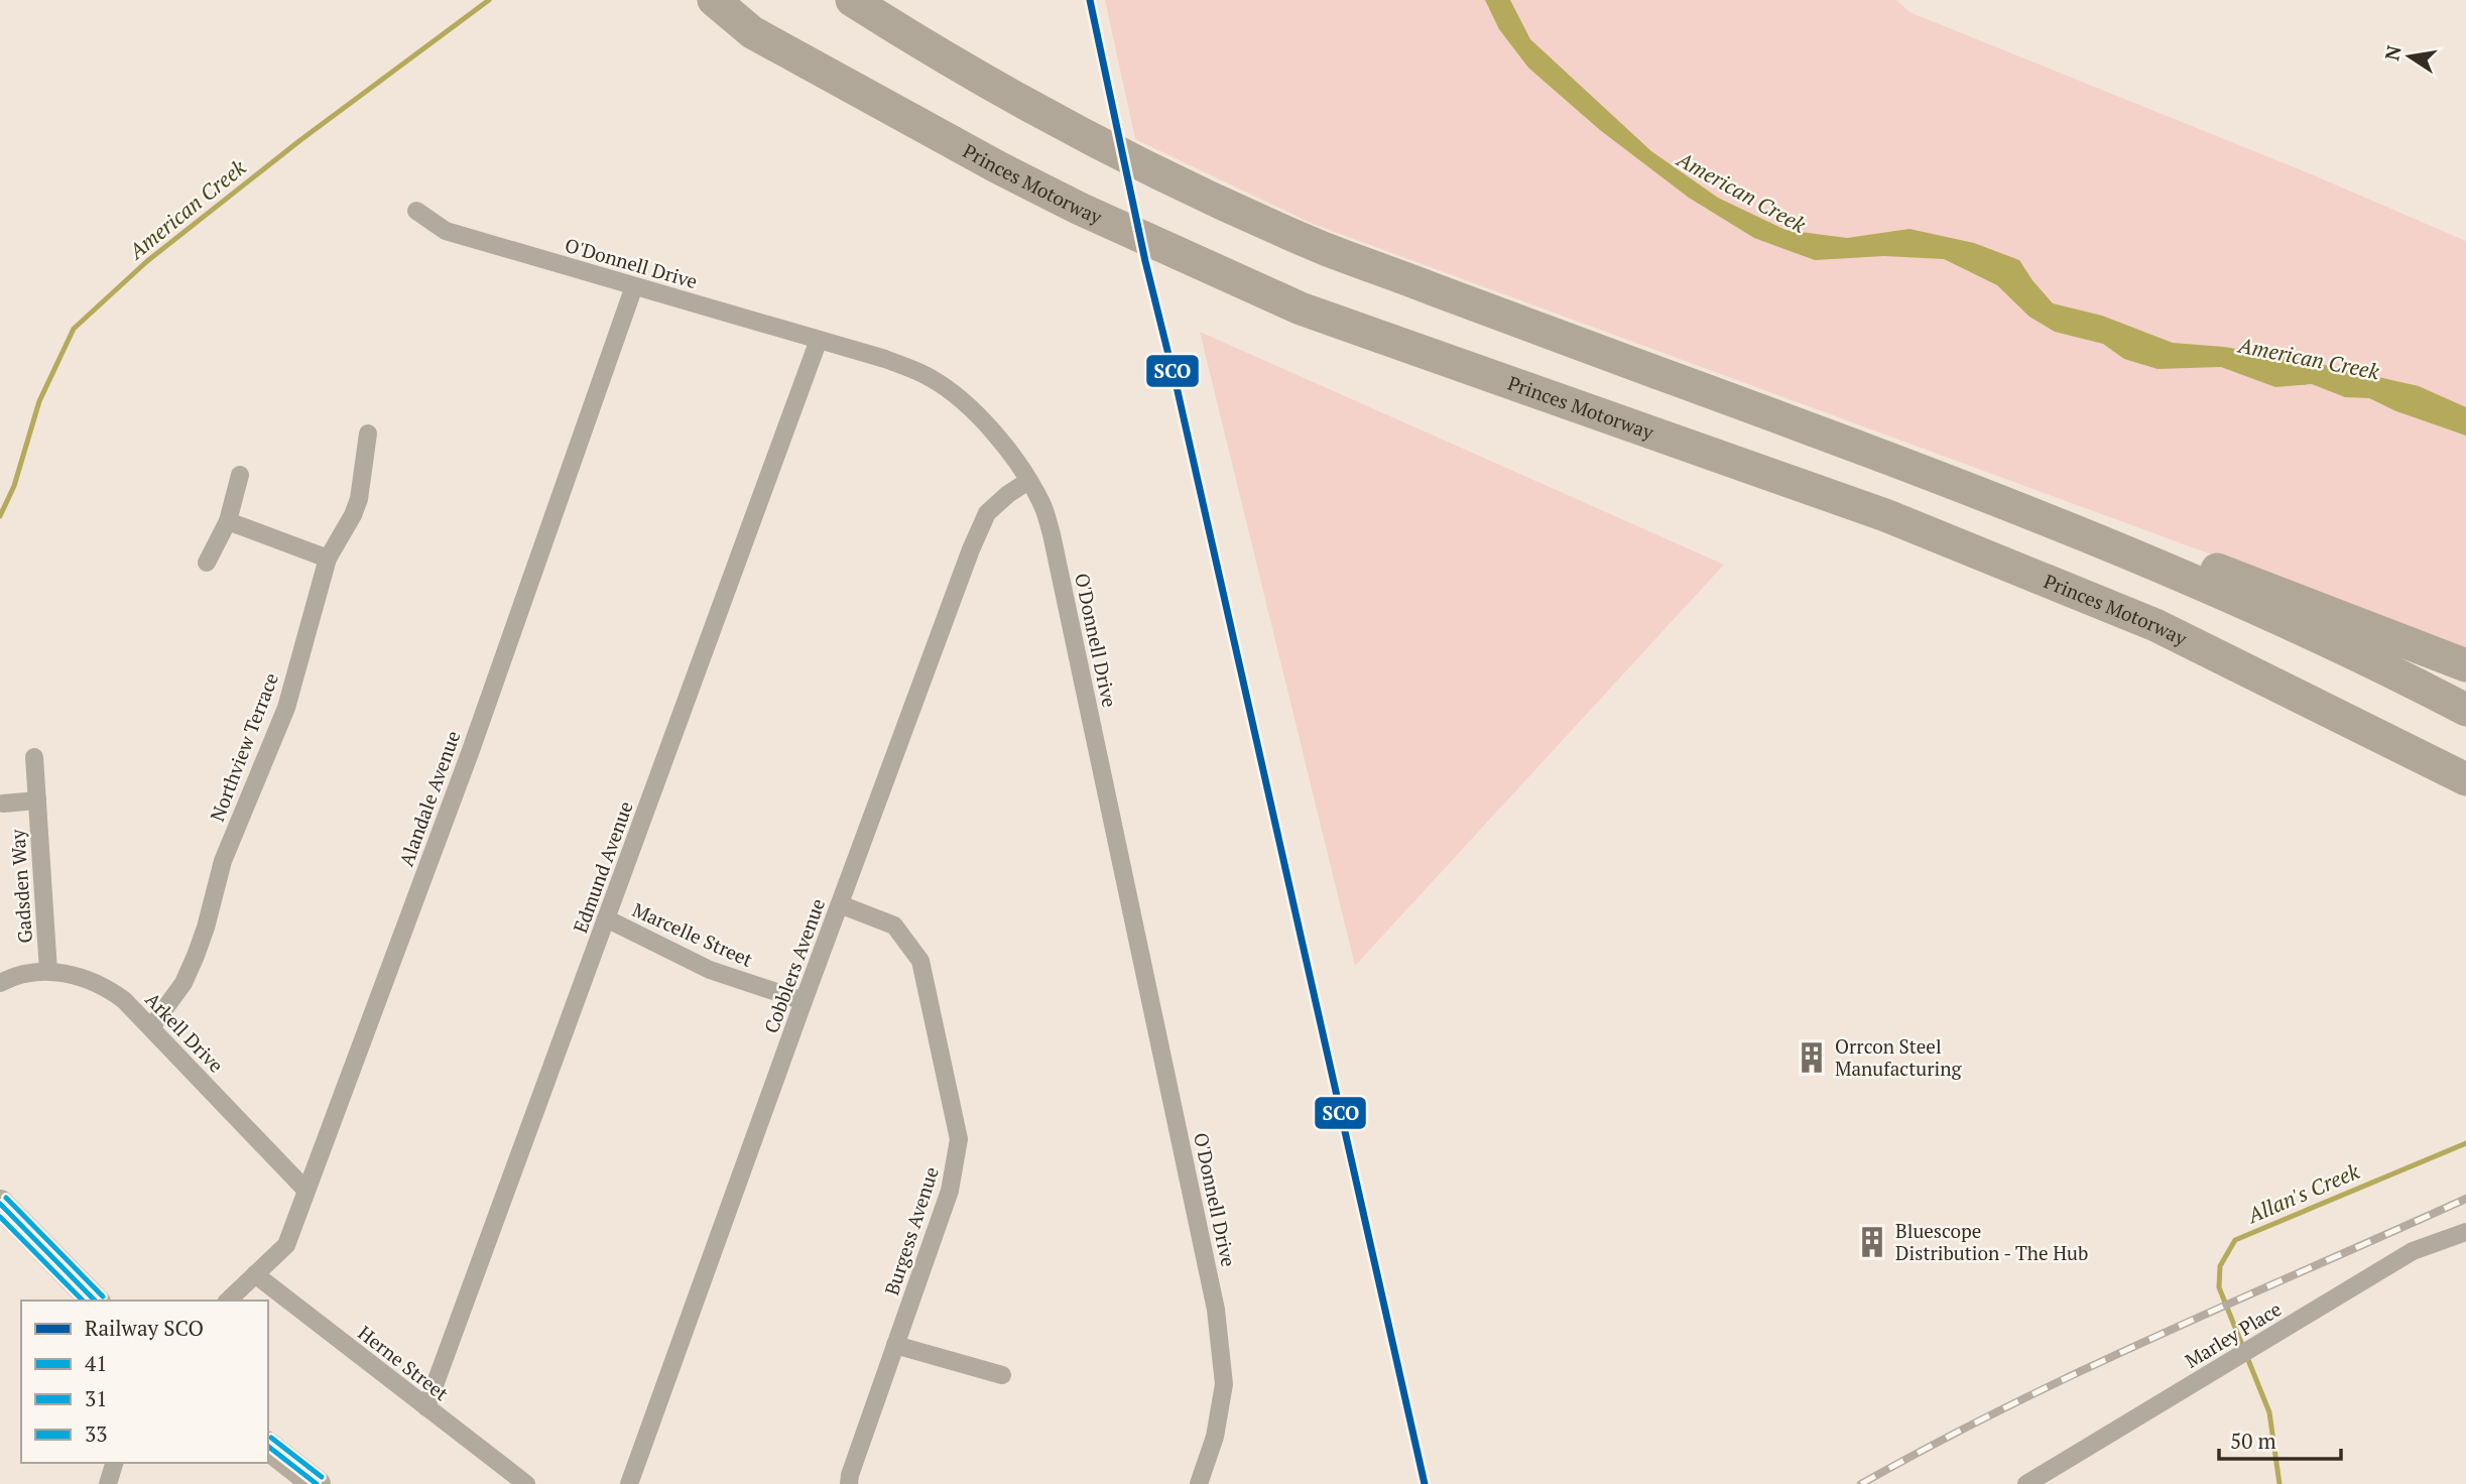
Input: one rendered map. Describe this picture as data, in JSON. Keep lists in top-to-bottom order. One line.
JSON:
{"streets":{"highway":["Princes Motorway"],"street":["O'Donnell Drive","Northview Terrace","Alandale Avenue","Edmund Avenue","Gadsden Way","Marcelle Street","Cobblers Avenue","Arkell Drive","Burgess Avenue","Marley Place","Herne Street"]},"crossings":[["O'Donnell Drive","Alandale Avenue"],["O'Donnell Drive","Edmund Avenue"],["O'Donnell Drive","Cobblers Avenue"],["Northview Terrace","Arkell Drive"],["Alandale Avenue","Arkell Drive"],["Alandale Avenue","Herne Street"],["Edmund Avenue","Marcelle Street"],["Edmund Avenue","Herne Street"],["Gadsden Way","Arkell Drive"],["Marcelle Street","Cobblers Avenue"],["Cobblers Avenue","Burgess Avenue"]],"water":["American Creek","Allan's Creek"],"places":{"building":["Orrcon Steel Manufacturing","Bluescope Distribution - The Hub"]},"lines":["rail line SCO","transit line 33","transit line 41","transit line 31"],"legend":["Railway SCO","41","31","33"],"scale_bar":"50 m","north":"left"}
